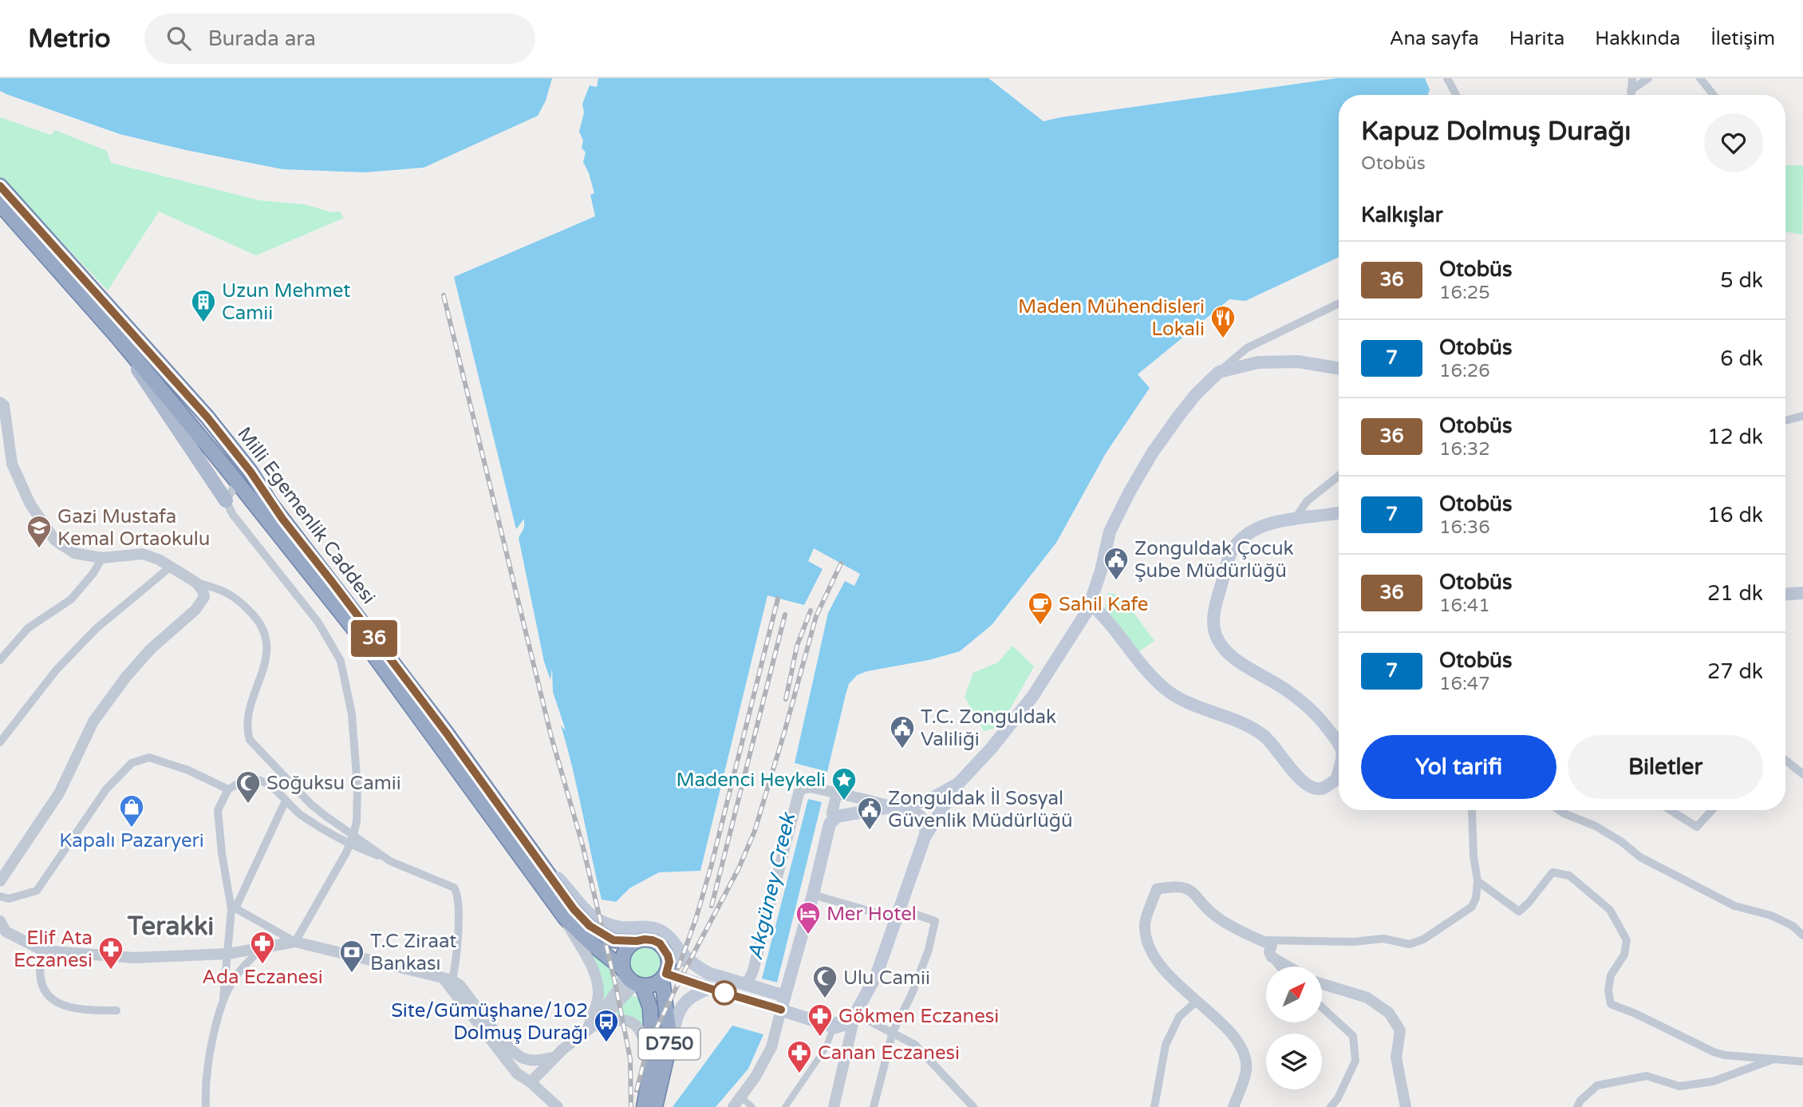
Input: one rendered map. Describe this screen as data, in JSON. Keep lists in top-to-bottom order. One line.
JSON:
{"streets":{"highway":["Milli Egemenlik Caddesi","D750"]},"crossings":[["Milli Egemenlik Caddesi","D750"]],"districts":["Terakki"],"water":["Akgüney Creek"],"places":{"building":["Uzun Mehmet Camii"],"restaurant":["Maden Mühendisleri Lokali"],"school or university":["Gazi Mustafa Kemal Ortaokulu"],"public building":["Zonguldak Çocuk Şube Müdürlüğü","T.C. Zonguldak Valiliği","Zonguldak İl Sosyal Güvenlik Müdürlüğü"],"cafe":["Sahil Kafe"],"place":["Madenci Heykeli"],"mosque":["Soğuksu Camii","Ulu Camii"],"shop":["Kapalı Pazaryeri"],"hotel":["Mer Hotel"],"pharmacy":["Ada Eczanesi","Elif Ata Eczanesi","Gökmen Eczanesi","Canan Eczanesi"],"bank":["T.C Ziraat Bankası"],"bus stop":["Site/Gümüşhane/102 Dolmuş Durağı"]},"lines":["bus line 36"],"north":"top right","page":{"header":"Metrio","search":"Burada ara","nav":["Ana sayfa","Harita","Hakkında","İletişim"],"on_map":"36","heading":[["Kapuz Dolmuş Durağı","Otobüs"],"Kalkışlar"],"list":[{"mark":"36","name":"Otobüs","note":"16:25","value":"5 dk"},{"mark":"7","name":"Otobüs","note":"16:26","value":"6 dk"},{"mark":"36","name":"Otobüs","note":"16:32","value":"12 dk"},{"mark":"7","name":"Otobüs","note":"16:36","value":"16 dk"},{"mark":"36","name":"Otobüs","note":"16:41","value":"21 dk"},{"mark":"7","name":"Otobüs","note":"16:47","value":"27 dk"}],"buttons":["Yol tarifi","Biletler"]}}
